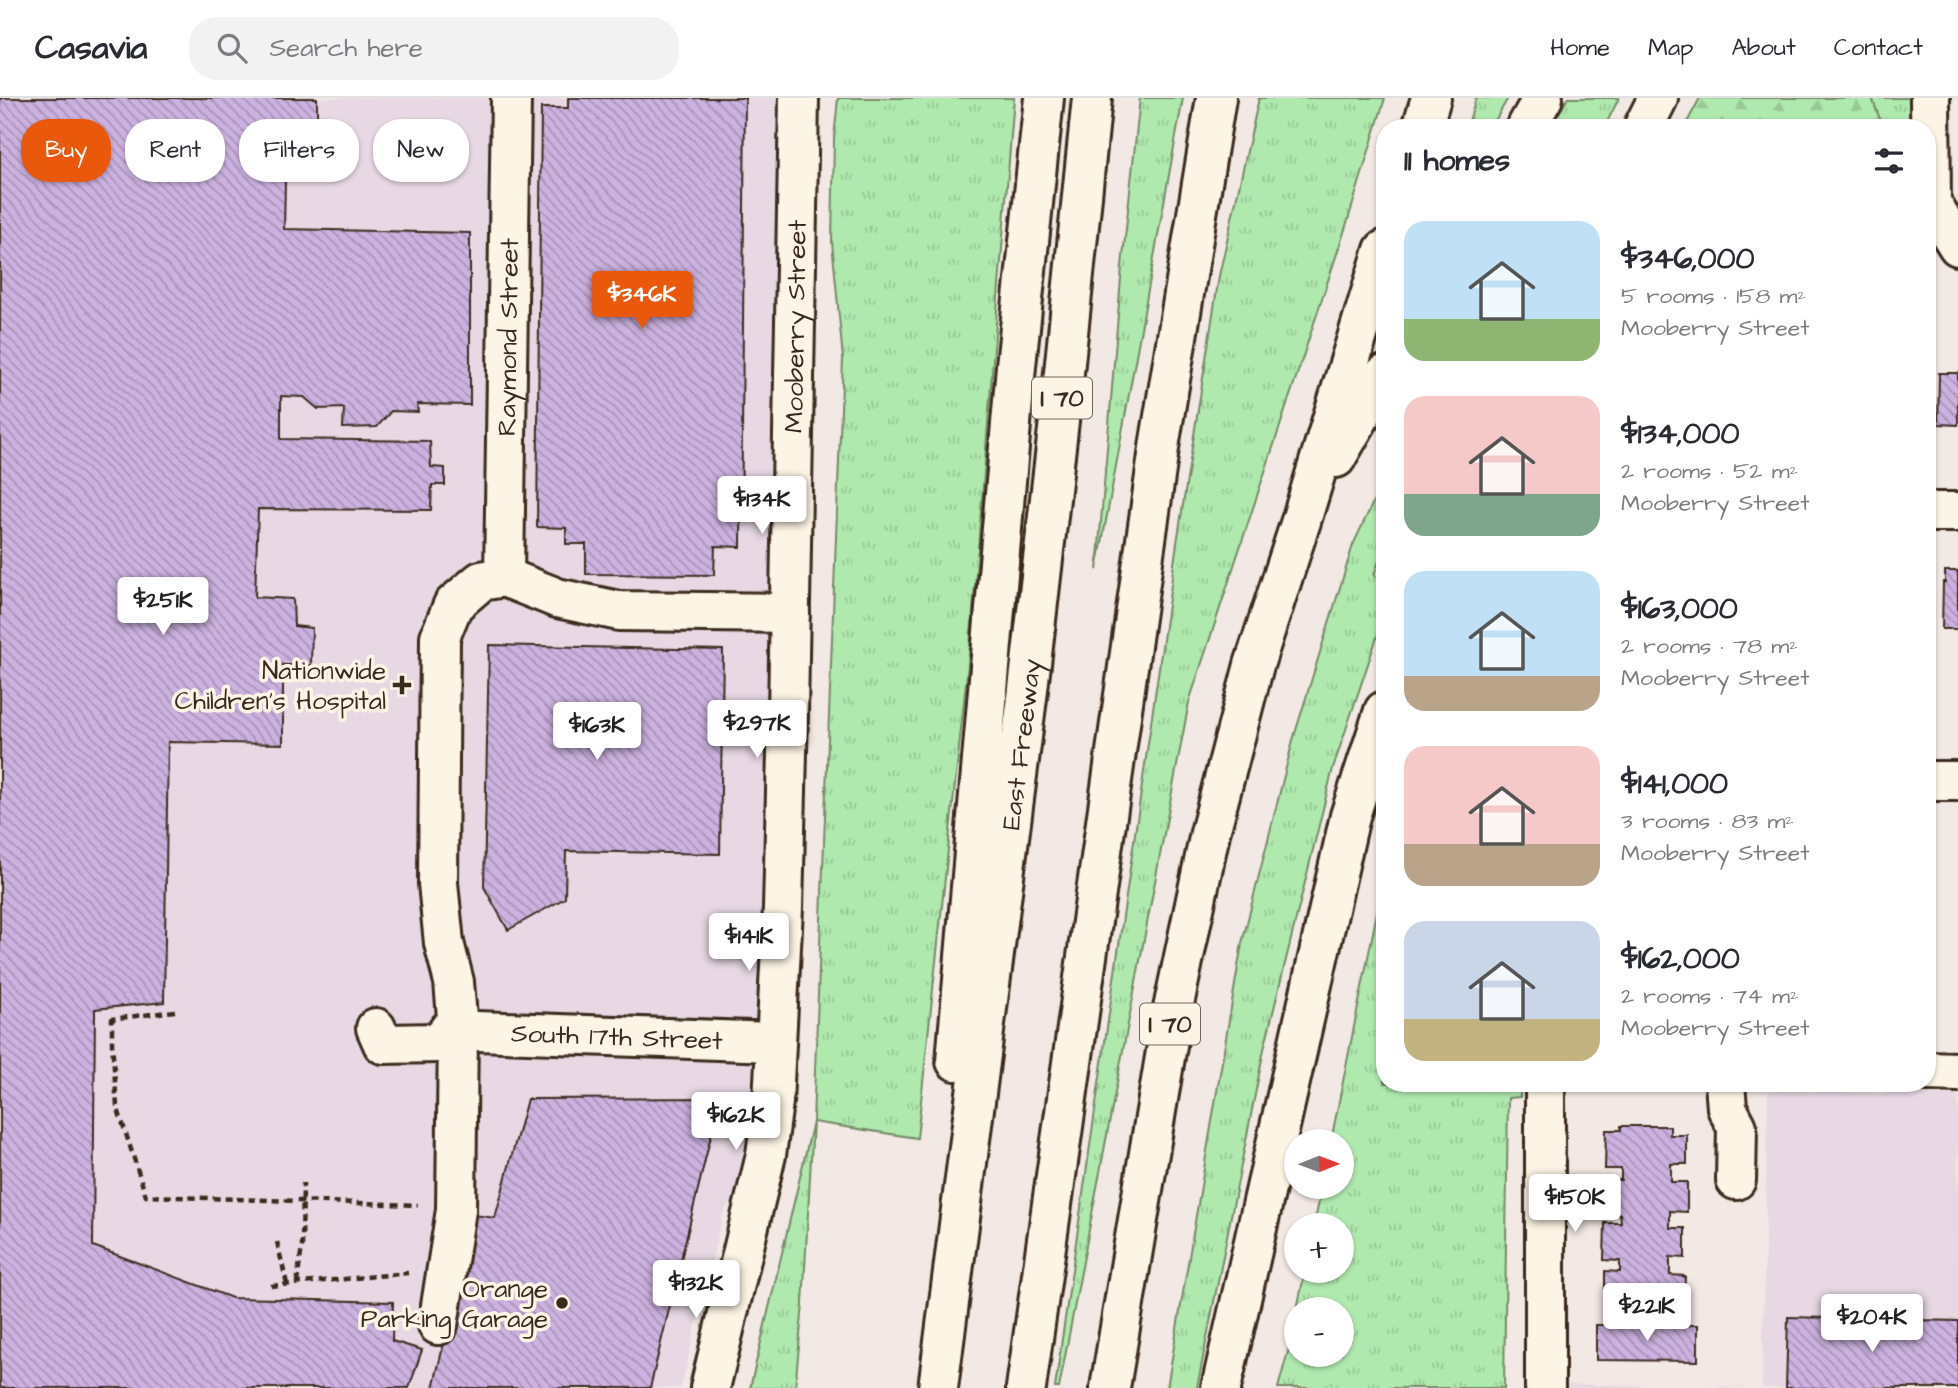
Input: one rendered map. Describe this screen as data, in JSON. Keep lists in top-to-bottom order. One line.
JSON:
{"streets":{"main road":["Mooberry Street","Raymond Street","I 70","East Freeway","South 17th Street"]},"crossings":[["Mooberry Street","South 17th Street"]],"places":{"health":["Nationwide Children's Hospital"],"other":["Orange Parking Garage"]},"north":"right","page":{"header":"Casavia","search":"Search here","nav":["Home","Map","About","Contact"],"chip":["Buy","Rent","Filters","New"],"heading":"11 homes","list":[{"name":"$346,000","note":"5 rooms · 158 m² · Mooberry Street"},{"name":"$134,000","note":"2 rooms · 52 m² · Mooberry Street"},{"name":"$163,000","note":"2 rooms · 78 m² · Mooberry Street"},{"name":"$141,000","note":"3 rooms · 83 m² · Mooberry Street"},{"name":"$162,000","note":"2 rooms · 74 m² · Mooberry Street"}],"price":["$346K","$134K","$251K","$297K","$163K","$141K","$162K","$150K","$132K","$221K","$204K"],"map_buttons":["+","−"]}}
